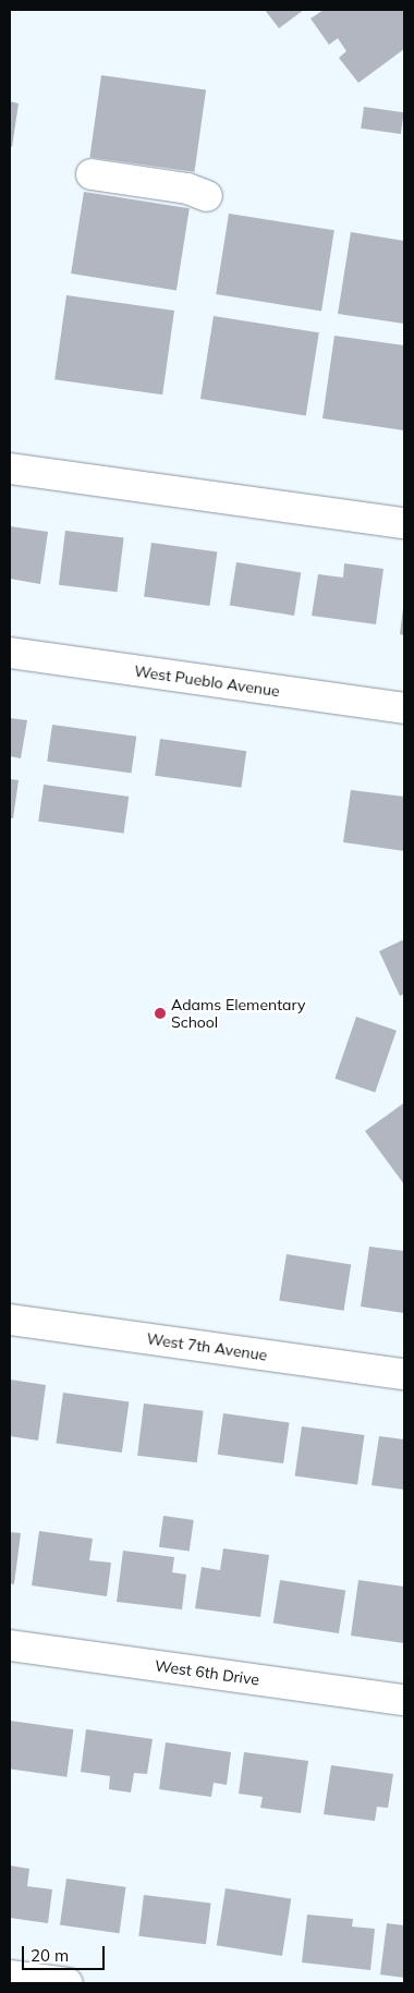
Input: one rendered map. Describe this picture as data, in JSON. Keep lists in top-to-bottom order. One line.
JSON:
{"streets":{"street":["West Pueblo Avenue","West 7th Avenue","West 6th Drive"]},"places":["Adams Elementary School"],"scale_bar":"20 m"}
